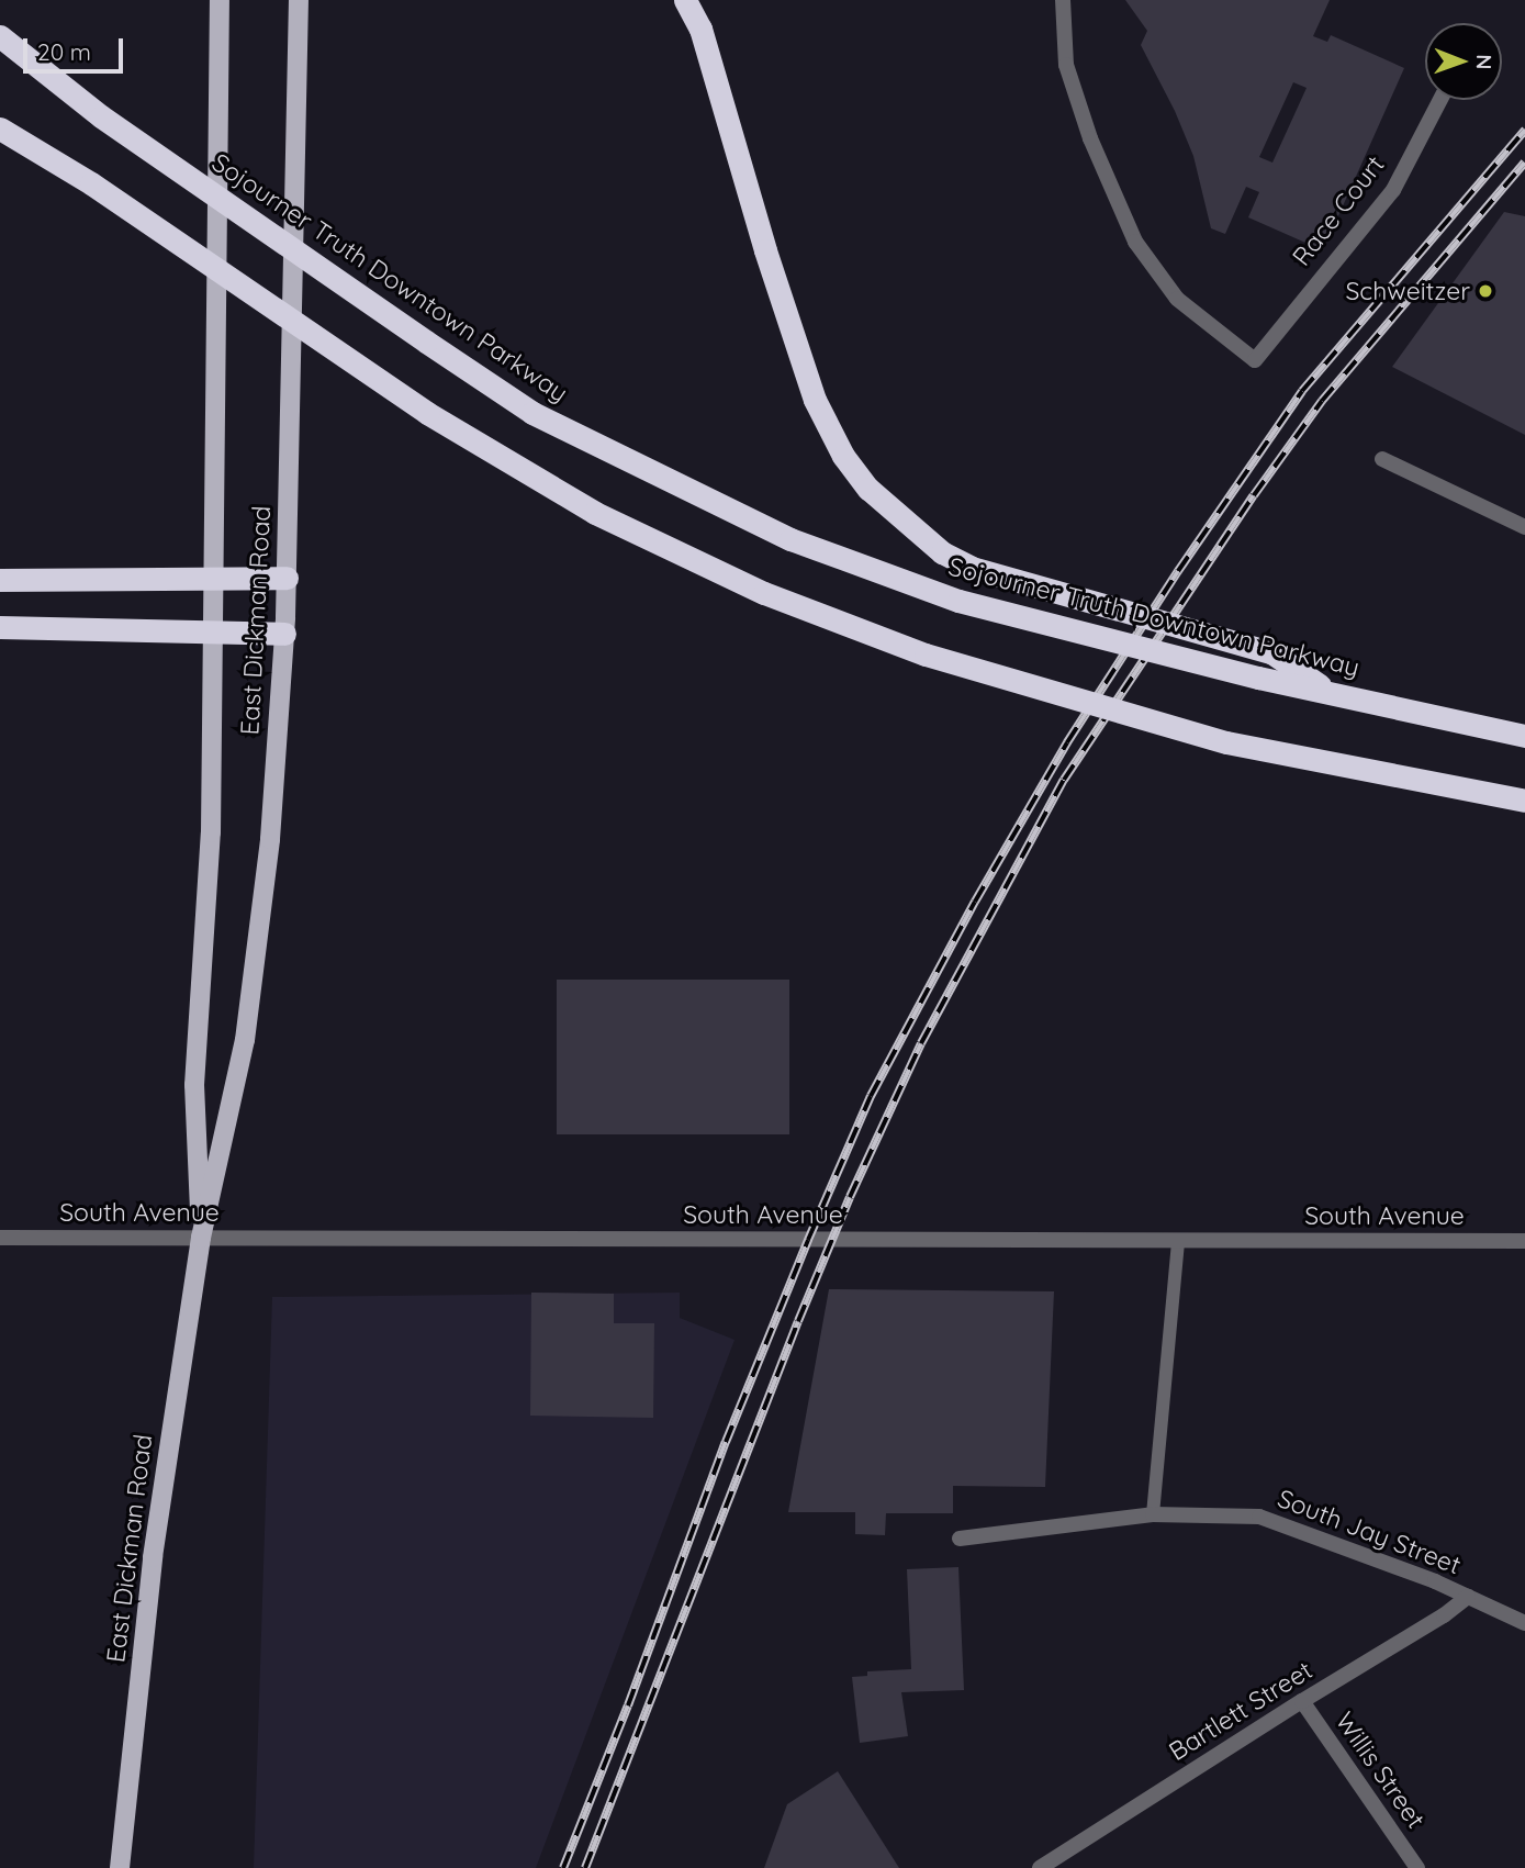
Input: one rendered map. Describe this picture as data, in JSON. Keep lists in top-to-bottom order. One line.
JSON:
{"streets":{"highway":["Sojourner Truth Downtown Parkway"],"main road":["East Dickman Road"],"street":["Race Court","South Avenue","South Jay Street","Bartlett Street","Willis Street"]},"crossings":[["East Dickman Road","South Avenue"],["South Jay Street","Bartlett Street"],["Bartlett Street","Willis Street"]],"places":["Schweitzer"],"scale_bar":"20 m","north":"right"}
